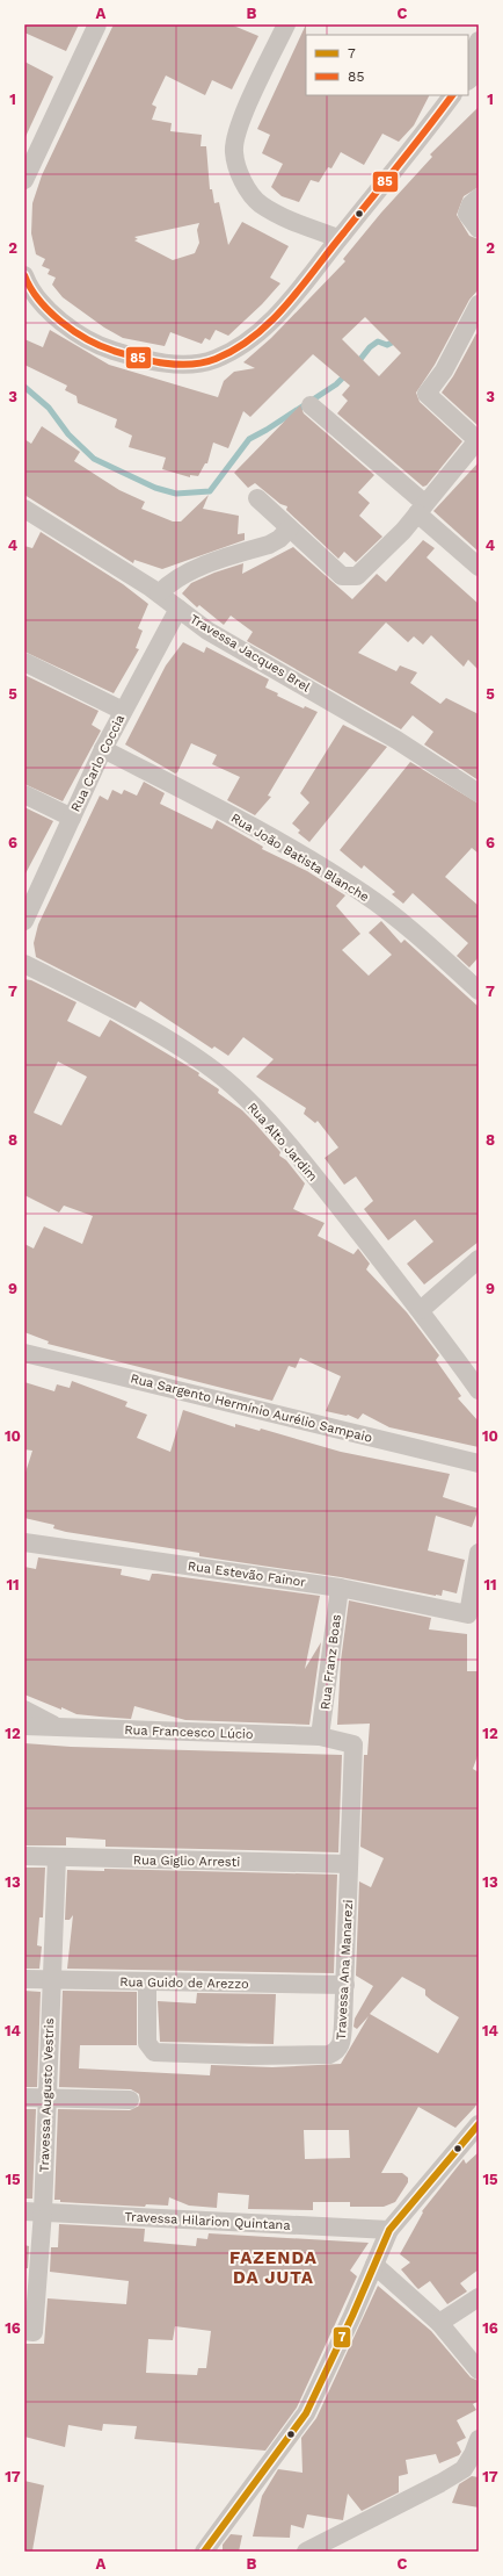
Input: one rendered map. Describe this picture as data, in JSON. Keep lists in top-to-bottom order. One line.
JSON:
{"streets":{"street":["Travessa Jacques Brel","Rua Carlo Coccia","Rua João Batista Blanche","Rua Alto Jardim","Rua Sargento Hermínio Aurélio Sampaio","Rua Estevão Fainor","Rua Franz Boas","Rua Francesco Lúcio","Rua Giglio Arresti","Travessa Ana Manarezi","Rua Guido de Arezzo","Travessa Augusto Vestris","Travessa Hilarion Quintana"]},"crossings":[["Travessa Jacques Brel","Rua Carlo Coccia"],["Rua Carlo Coccia","Rua João Batista Blanche"],["Rua Estevão Fainor","Rua Franz Boas"],["Rua Franz Boas","Rua Francesco Lúcio"],["Rua Francesco Lúcio","Travessa Ana Manarezi"],["Rua Giglio Arresti","Travessa Ana Manarezi"],["Rua Giglio Arresti","Travessa Augusto Vestris"],["Travessa Ana Manarezi","Rua Guido de Arezzo"],["Rua Guido de Arezzo","Travessa Augusto Vestris"],["Travessa Augusto Vestris","Travessa Hilarion Quintana"]],"districts":["FAZENDA DA JUTA"],"lines":["transit line 85","transit line 7"],"legend":["7","85"],"grid":{"columns":["A","B","C"],"rows":["1","2","3","4","5","6","7","8","9","10","11","12","13","14","15","16","17"]}}
